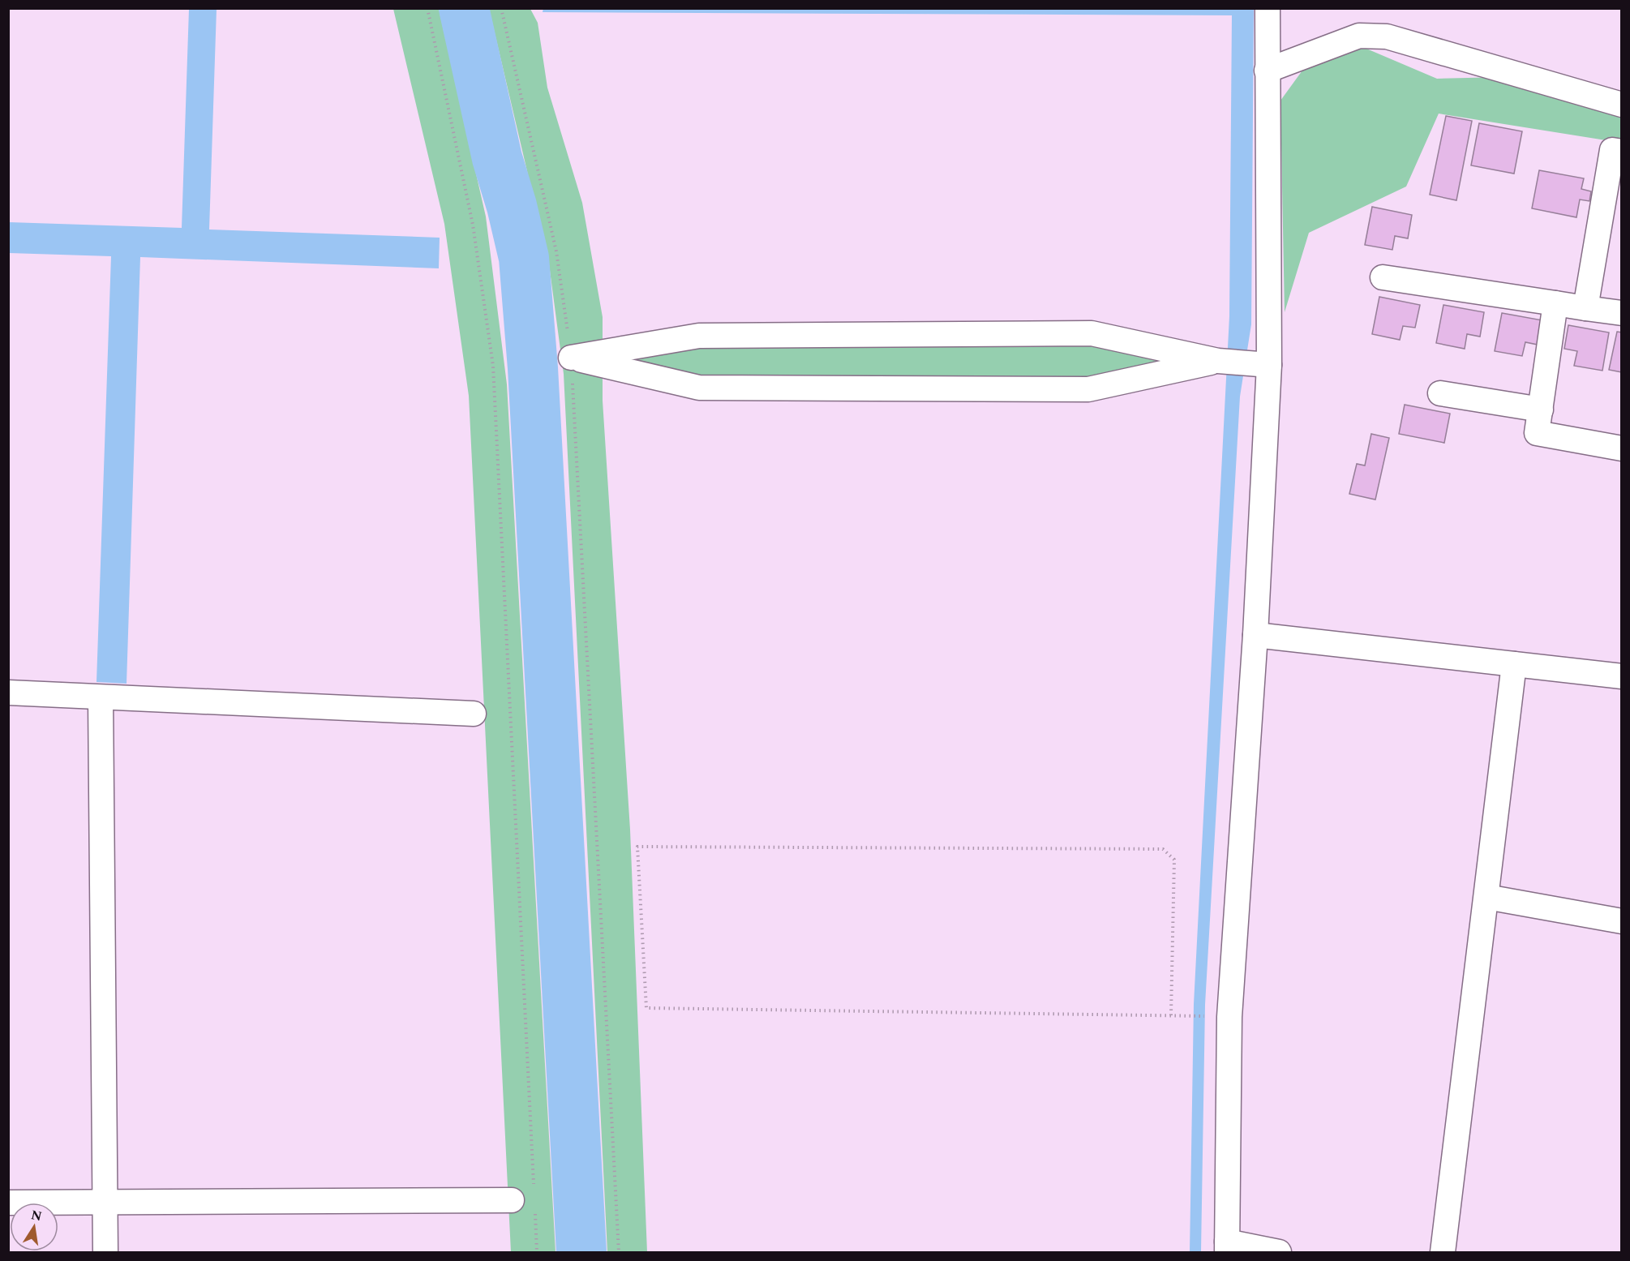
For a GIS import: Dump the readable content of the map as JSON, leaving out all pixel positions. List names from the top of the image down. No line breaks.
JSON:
{"north":"top"}
